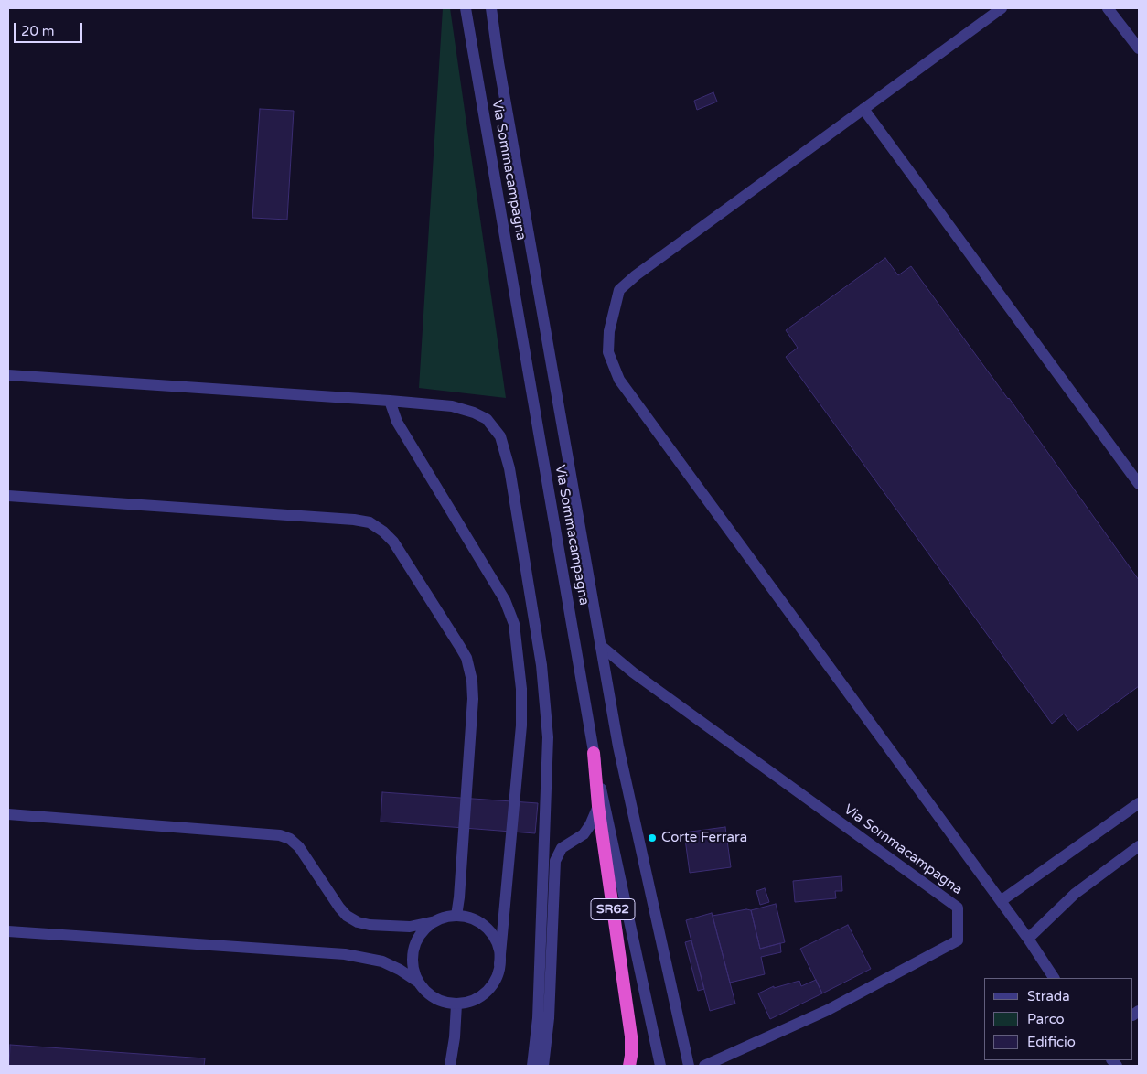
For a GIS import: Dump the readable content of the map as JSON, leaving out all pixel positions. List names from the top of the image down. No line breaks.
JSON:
{"streets":{"highway":["SR62"],"street":["Via Sommacampagna"]},"crossings":[["Via Sommacampagna","SR62"]],"places":["Corte Ferrara"],"legend":["Strada","Parco","Edificio"],"scale_bar":"20 m"}
